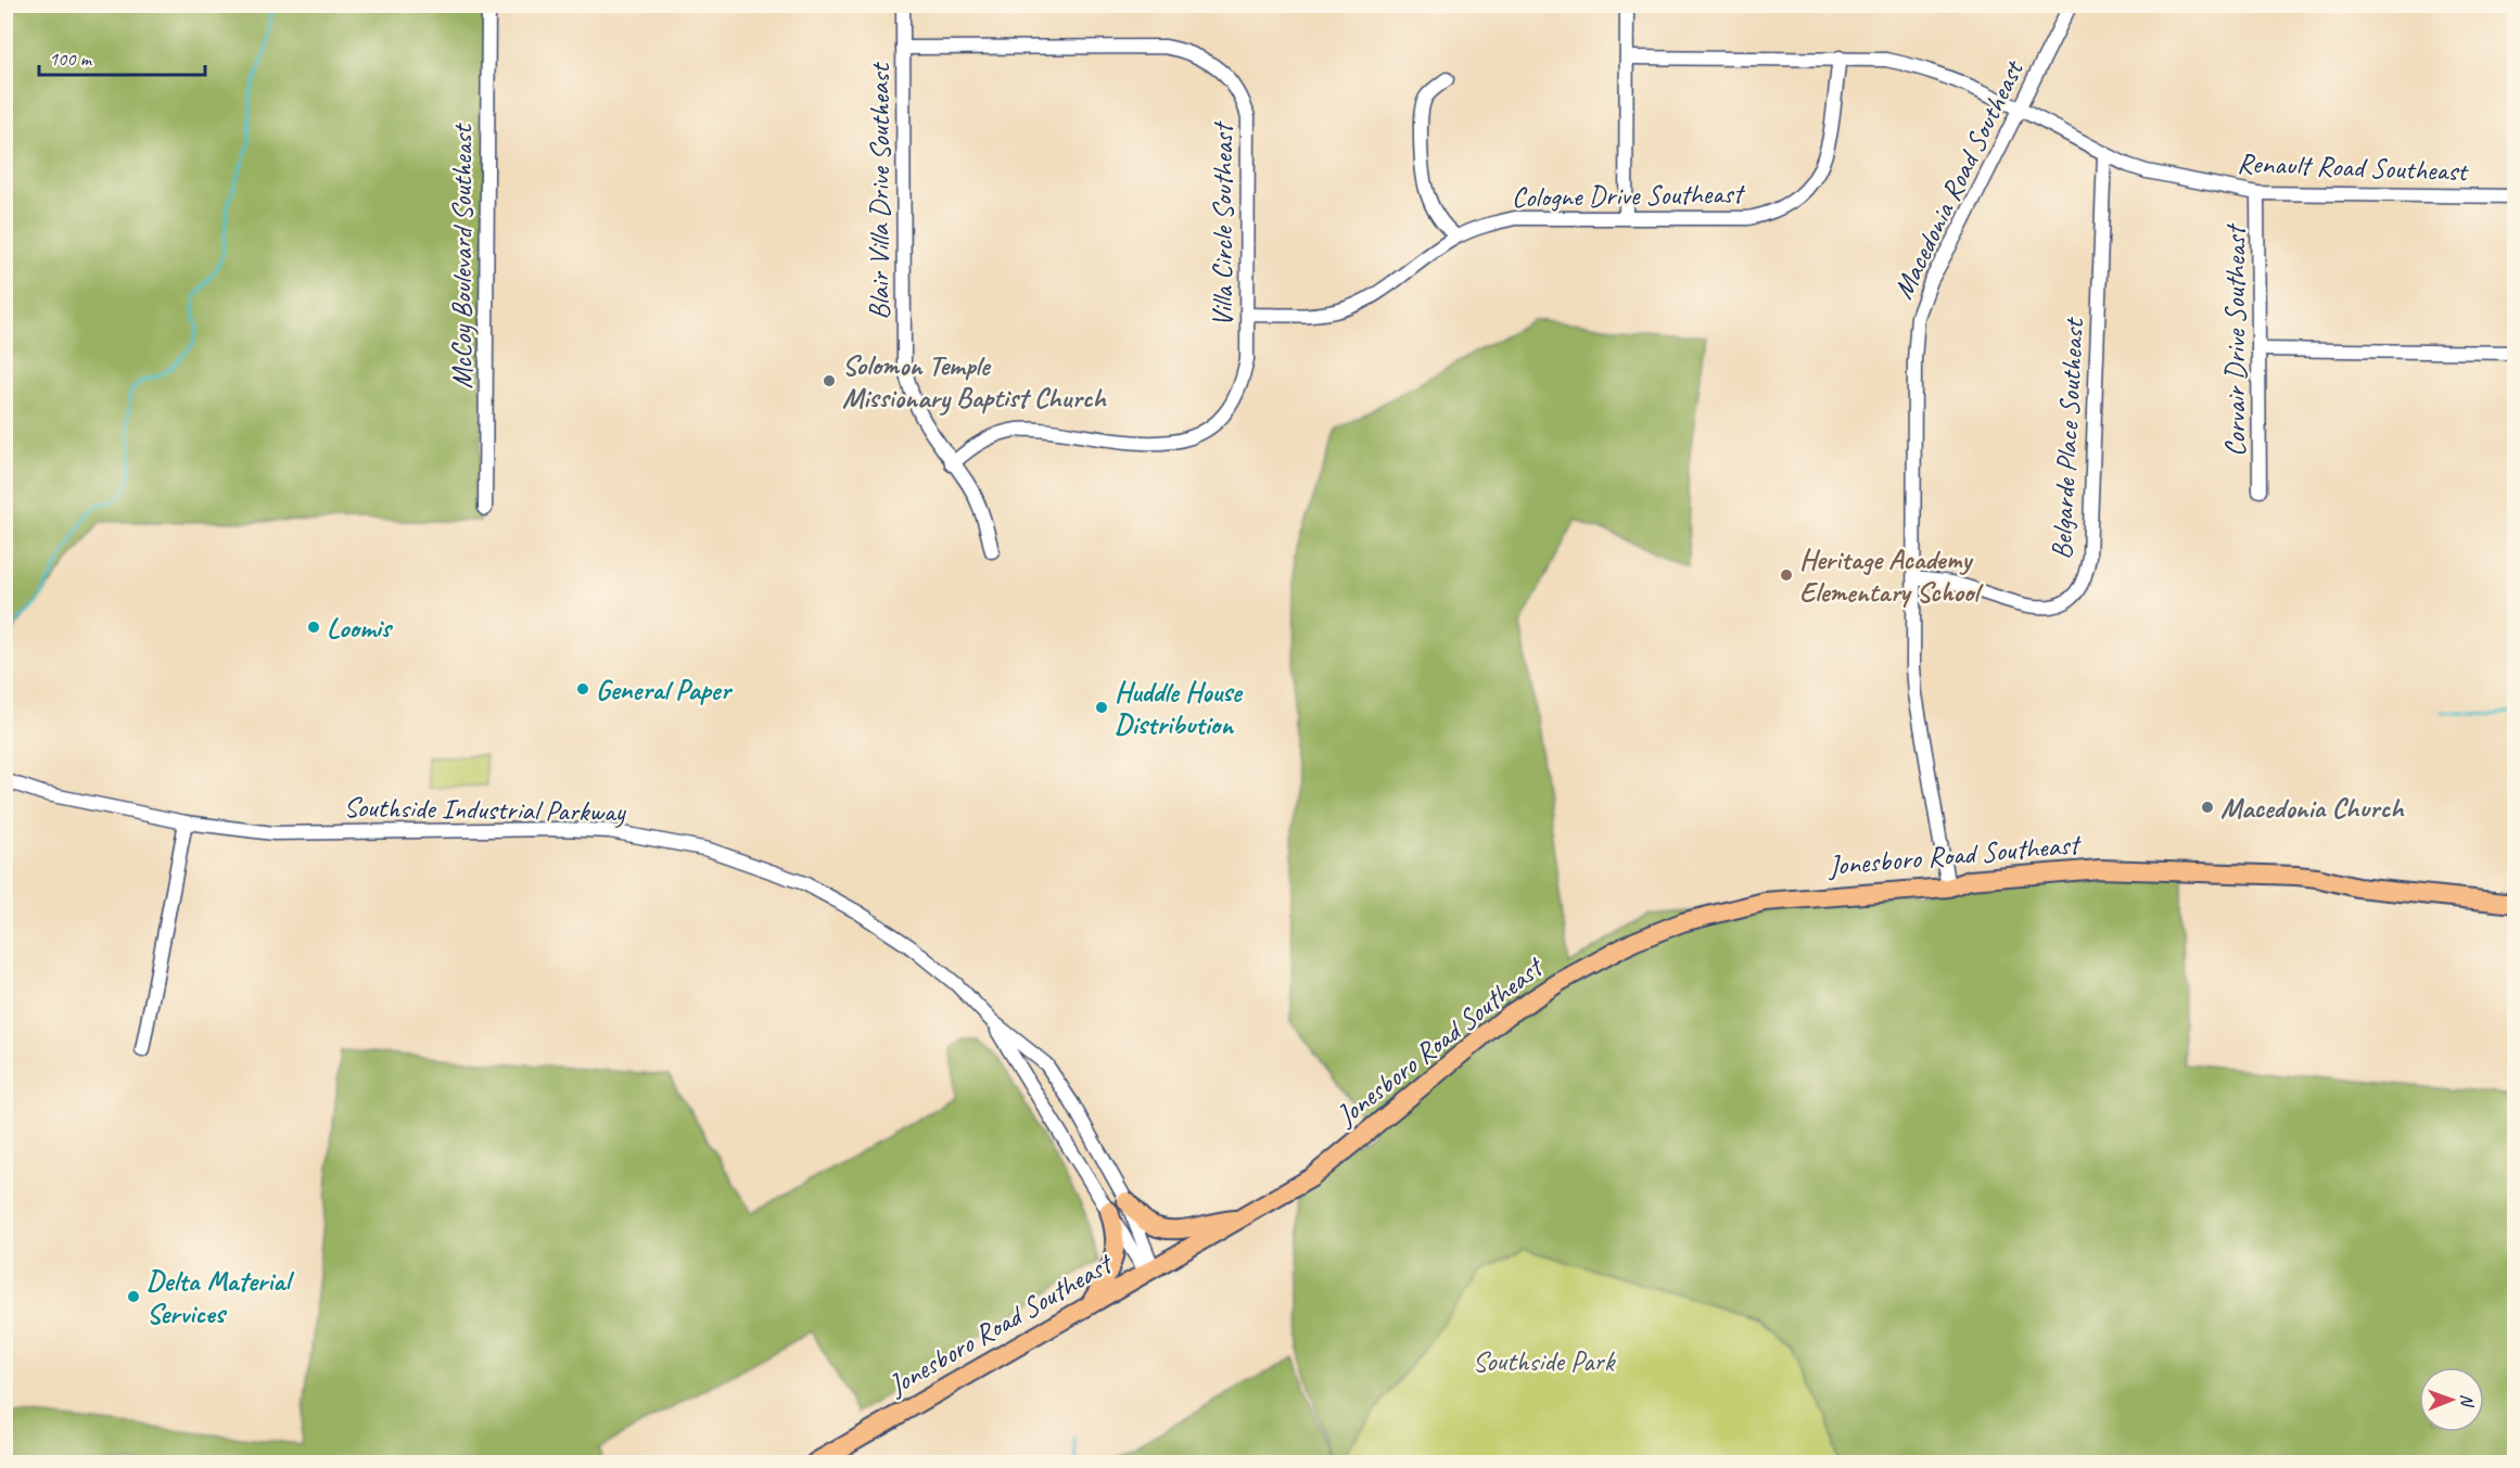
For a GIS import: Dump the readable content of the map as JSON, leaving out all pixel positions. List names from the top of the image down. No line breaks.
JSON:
{"streets":{"main road":["Jonesboro Road Southeast"],"street":["Renault Road Southeast","Macedonia Road Southeast","Blair Villa Drive Southeast","Cologne Drive Southeast","Villa Circle Southeast","McCoy Boulevard Southeast","Corvair Drive Southeast","Belgarde Place Southeast","Southside Industrial Parkway"]},"crossings":[["Renault Road Southeast","Macedonia Road Southeast"],["Renault Road Southeast","Cologne Drive Southeast"],["Renault Road Southeast","Corvair Drive Southeast"],["Renault Road Southeast","Belgarde Place Southeast"],["Macedonia Road Southeast","Belgarde Place Southeast"],["Macedonia Road Southeast","Jonesboro Road Southeast"],["Blair Villa Drive Southeast","Villa Circle Southeast"],["Cologne Drive Southeast","Villa Circle Southeast"],["Southside Industrial Parkway","Jonesboro Road Southeast"]],"parks":["Southside Park"],"places":["Solomon Temple Missionary Baptist Church","Heritage Academy Elementary School","Loomis","General Paper","Huddle House Distribution","Macedonia Church","Delta Material Services"],"scale_bar":"100 m","north":"right"}
